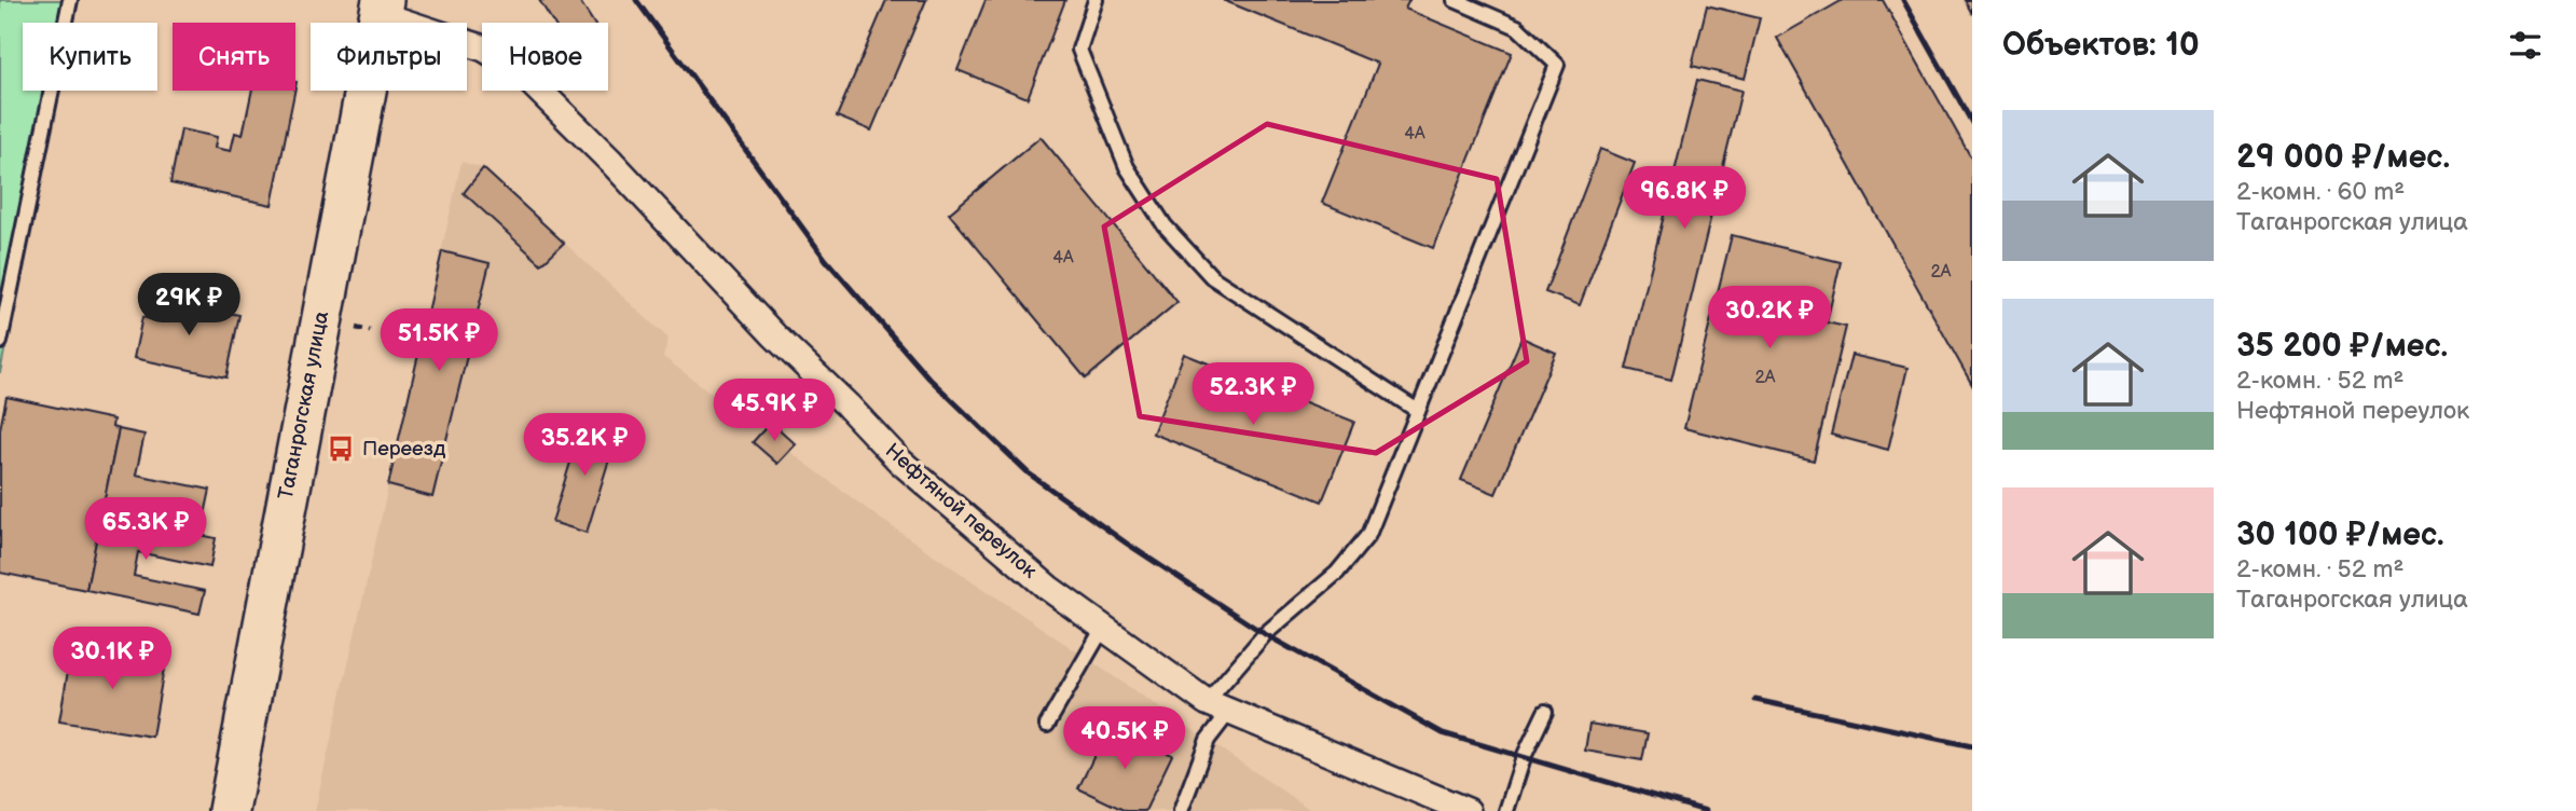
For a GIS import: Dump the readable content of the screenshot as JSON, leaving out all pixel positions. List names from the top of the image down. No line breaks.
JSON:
{"streets":{"main road":["Таганрогская улица"],"street":["Нефтяной переулок"]},"crossings":[["Таганрогская улица","Нефтяной переулок"]],"places":{"bus stop":["Переезд"]},"house_numbers":["4А","4А","2А","2А"],"page":{"heading":"Объектов: 10","chip":["Купить","Снять","Фильтры","Новое"],"list":[{"name":"29 000 ₽/мес.","note":"2-комн. · 60 m² · Таганрогская улица"},{"name":"35 200 ₽/мес.","note":"2-комн. · 52 m² · Нефтяной переулок"},{"name":"30 100 ₽/мес.","note":"2-комн. · 52 m² · Таганрогская улица"}],"price":["96.8K ₽","29K ₽","30.2K ₽","51.5K ₽","52.3K ₽","45.9K ₽","35.2K ₽","65.3K ₽","30.1K ₽","40.5K ₽"]}}
